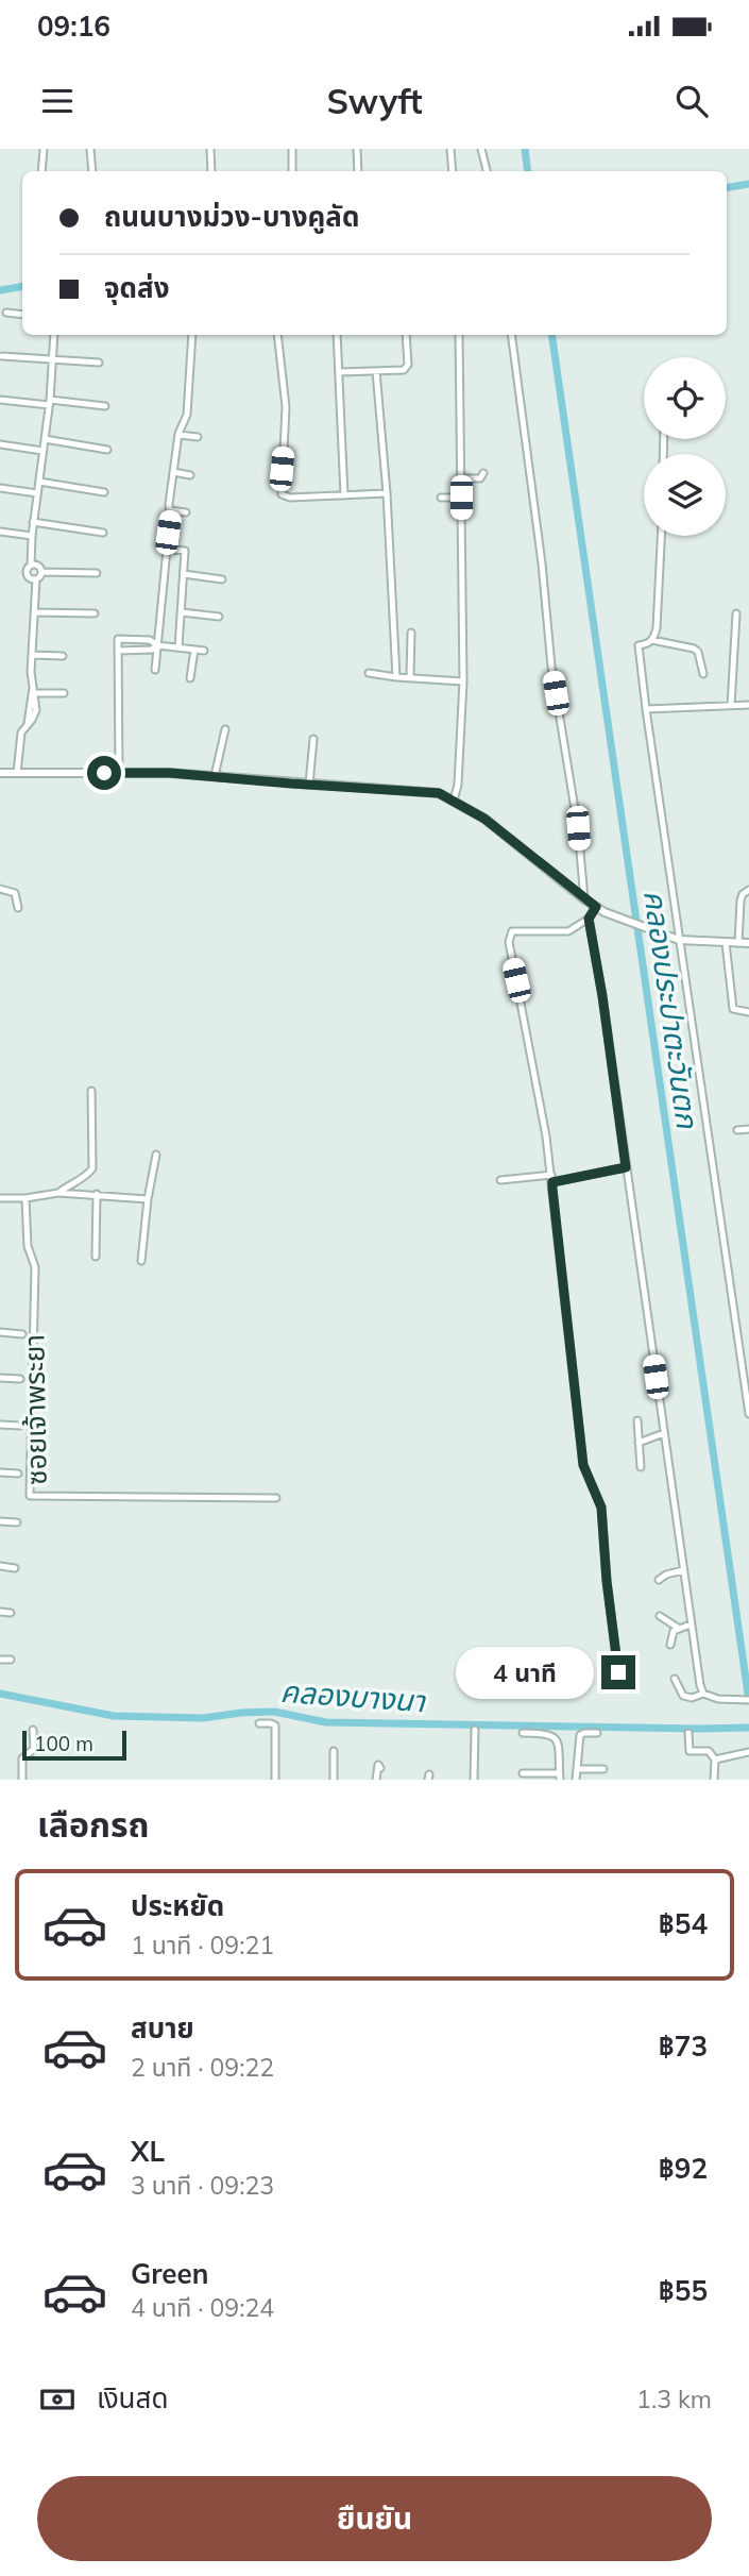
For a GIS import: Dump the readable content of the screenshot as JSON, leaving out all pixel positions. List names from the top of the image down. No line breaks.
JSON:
{"streets":{"street":["ซอยเจ้าพระยา"]},"water":["คลองประปาตะวันตก","คลองบางนา"],"scale_bar":"100 m","page":{"status":"09:16","header":"Swyft","banner":["ถนนบางม่วง-บางคูลัด","จุดส่ง"],"bubble":"4 นาที","scale":"100 m","heading":"เลือกรถ","list":[{"name":"ประหยัด","note":"1 นาที · 09:21","value":"฿54"},{"name":"สบาย","note":"2 นาที · 09:22","value":"฿73"},{"name":"XL","note":"3 นาที · 09:23","value":"฿92"},{"name":"Green","note":"4 นาที · 09:24","value":"฿55"}],"pay":["เงินสด","1.3 km"],"buttons":"ยืนยัน"}}
